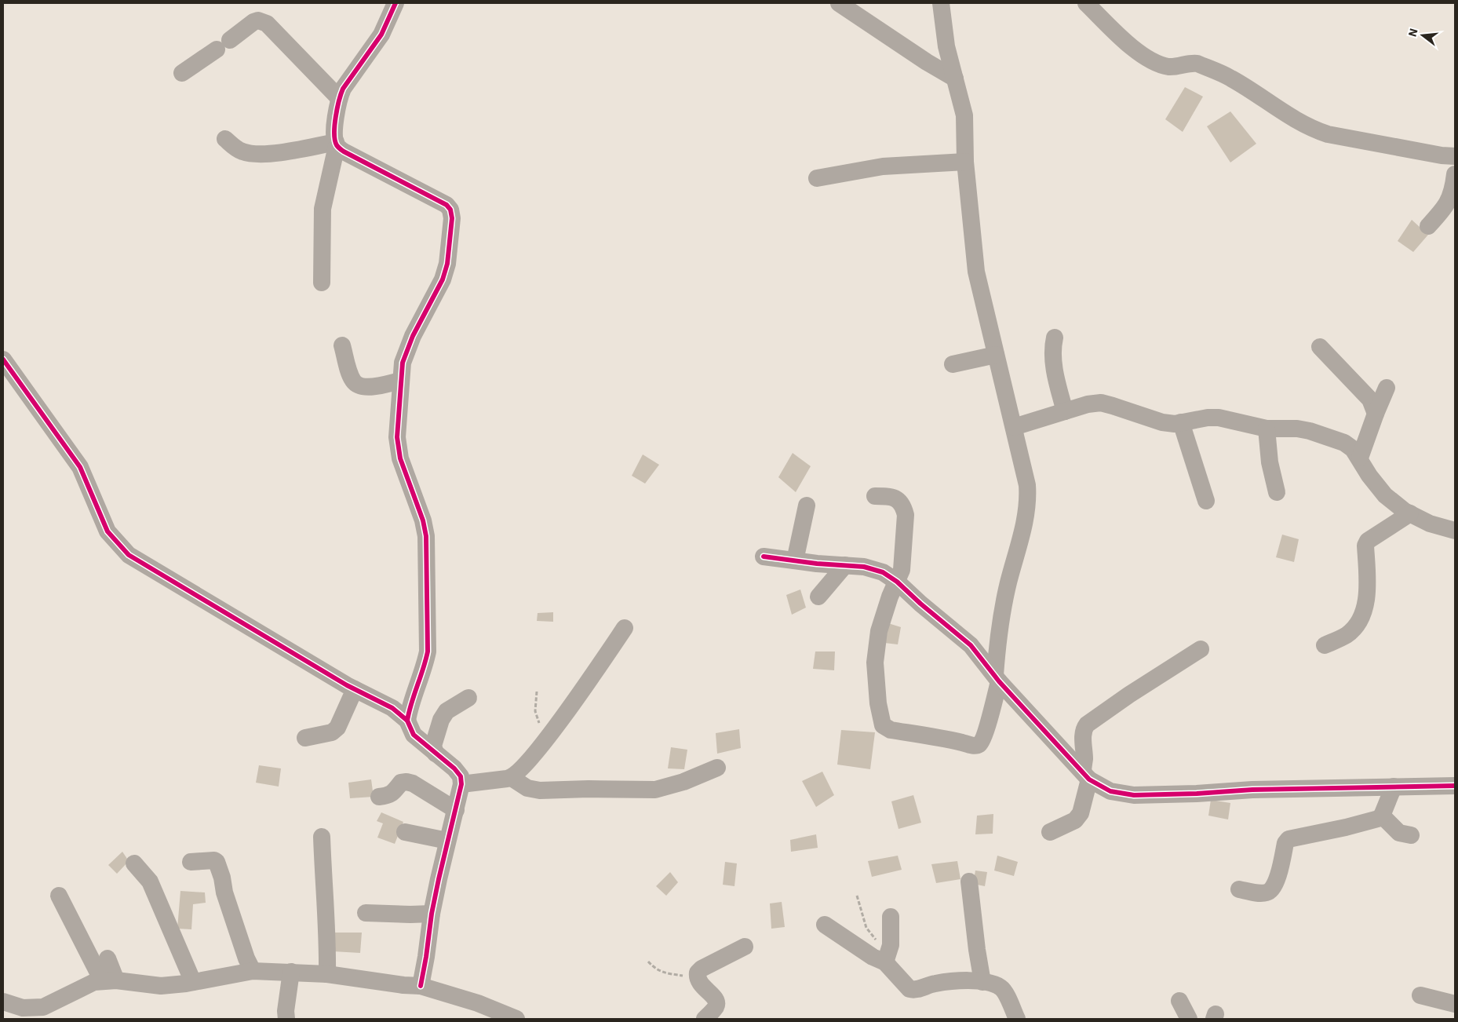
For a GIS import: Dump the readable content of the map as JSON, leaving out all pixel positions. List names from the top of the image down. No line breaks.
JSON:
{"north":"left"}
